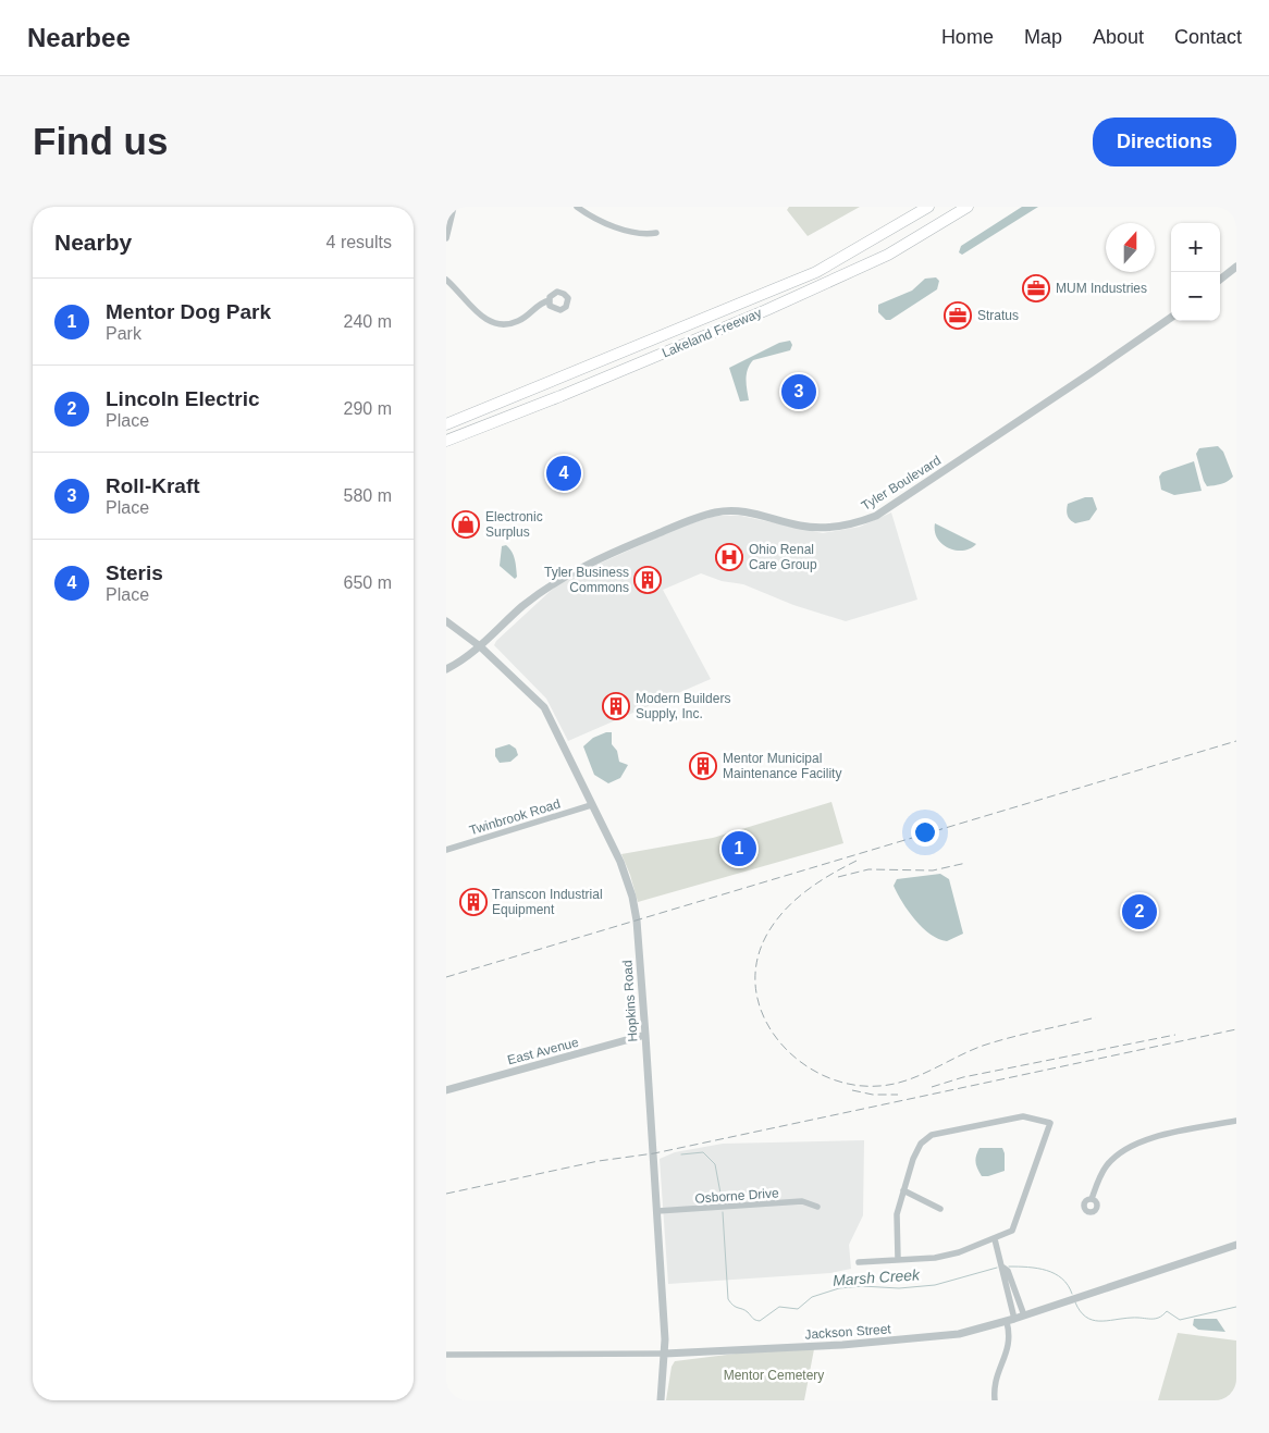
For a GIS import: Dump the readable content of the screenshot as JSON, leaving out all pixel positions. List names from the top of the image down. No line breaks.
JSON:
{"streets":{"highway":["Lakeland Freeway"],"street":["Tyler Boulevard","Twinbrook Road","Hopkins Road","East Avenue","Osborne Drive","Jackson Street"]},"crossings":[["Tyler Boulevard","Hopkins Road"],["Twinbrook Road","Hopkins Road"],["Hopkins Road","East Avenue"],["Hopkins Road","Osborne Drive"],["Hopkins Road","Jackson Street"]],"water":["Marsh Creek"],"parks":["Mentor Cemetery"],"places":{"office":["MUM Industries","Stratus"],"shop":["Electronic Surplus"],"hospital":["Ohio Renal Care Group"],"building":["Tyler Business Commons","Modern Builders Supply, Inc.","Mentor Municipal Maintenance Facility","Transcon Industrial Equipment"]},"north":"top","page":{"header":"Nearbee","nav":["Home","Map","About","Contact"],"buttons":"Directions","title":"Find us","heading":["Nearby","4 results"],"map_buttons":["+","−"],"list":[{"mark":"1","name":"Mentor Dog Park","note":"Park","value":"240 m"},{"mark":"2","name":"Lincoln Electric","note":"Place","value":"290 m"},{"mark":"3","name":"Roll-Kraft","note":"Place","value":"580 m"},{"mark":"4","name":"Steris","note":"Place","value":"650 m"}],"pins":["3","4","1","2"]}}
